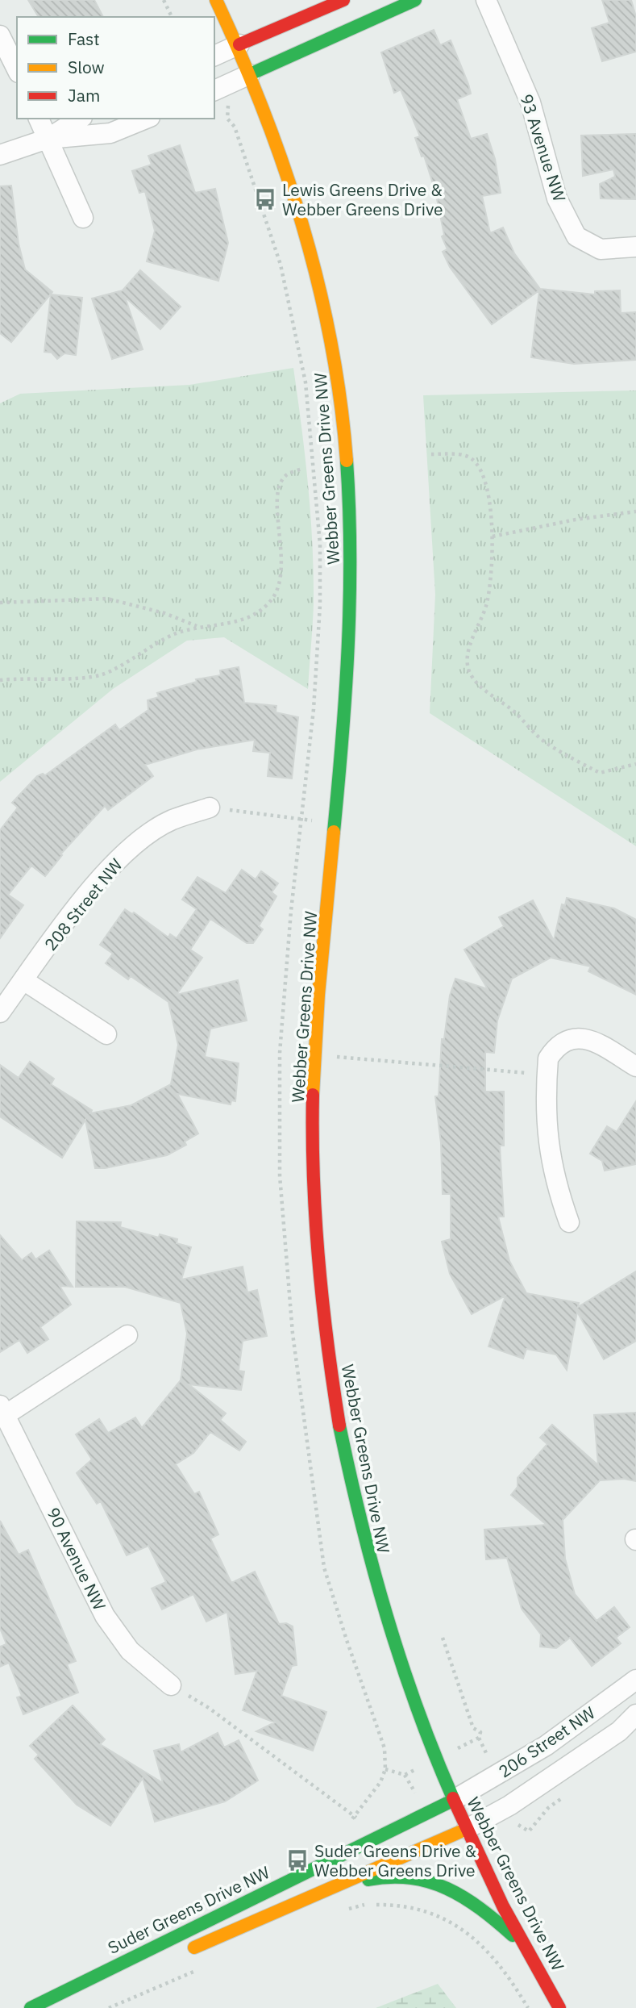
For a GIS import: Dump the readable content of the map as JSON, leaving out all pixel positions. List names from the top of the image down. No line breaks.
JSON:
{"streets":{"main road":["Webber Greens Drive NW","Suder Greens Drive NW"],"street":["93 Avenue NW","208 Street NW","90 Avenue NW","206 Street NW"]},"crossings":[["Webber Greens Drive NW","206 Street NW"],["Webber Greens Drive NW","Suder Greens Drive NW"],["206 Street NW","Suder Greens Drive NW"]],"places":{"bus stop":["Lewis Greens Drive & Webber Greens Drive","Suder Greens Drive & Webber Greens Drive"]},"legend":["Fast","Slow","Jam"]}
